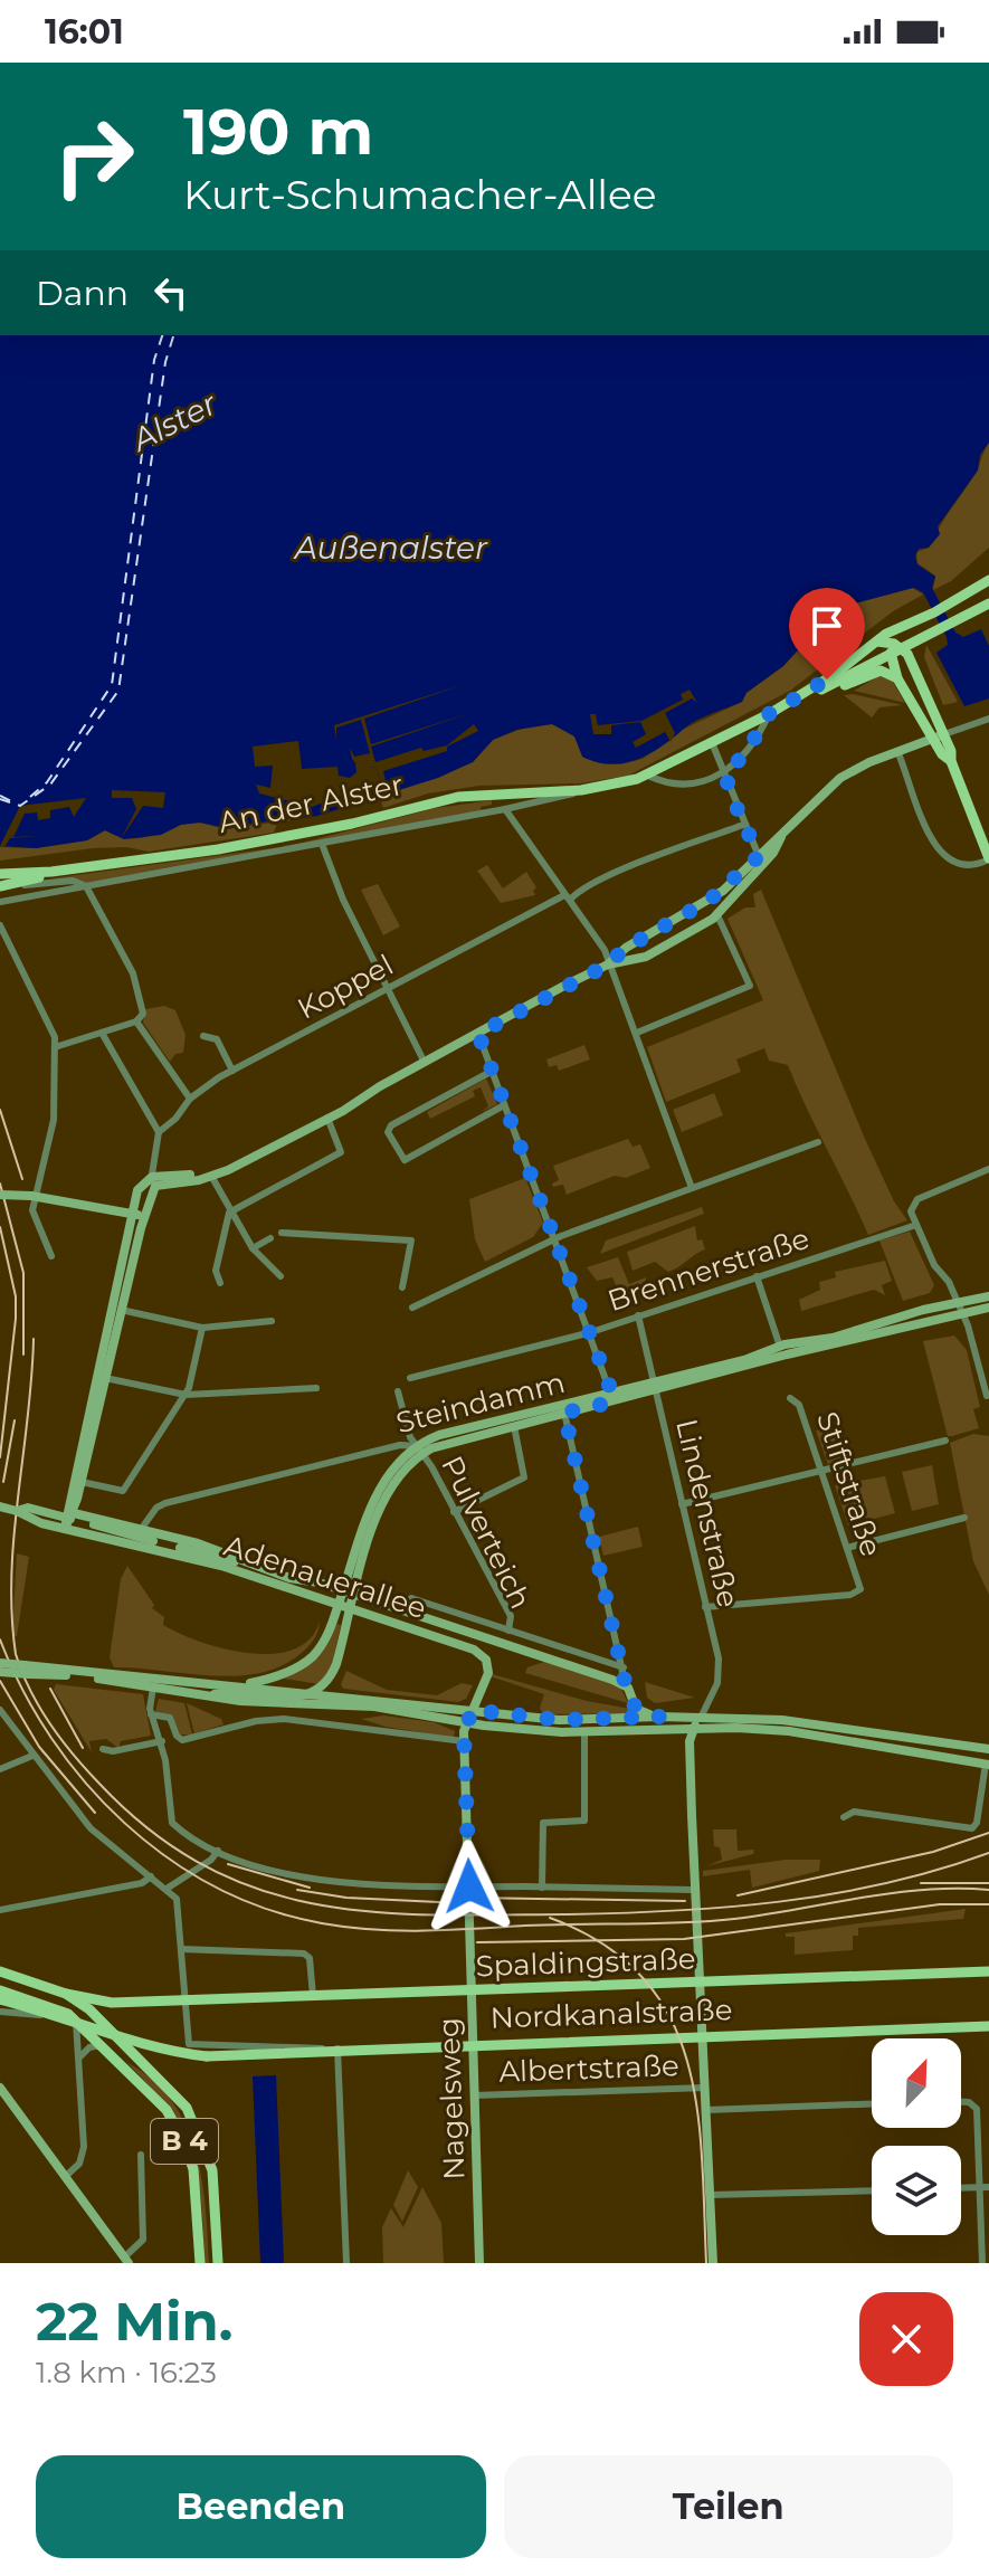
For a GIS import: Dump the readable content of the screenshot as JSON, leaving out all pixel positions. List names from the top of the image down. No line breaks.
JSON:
{"streets":{"main road":["An der Alster","Steindamm","Adenauerallee","Spaldingstraße","Nordkanalstraße","Nagelsweg","B 4"],"street":["Koppel","Brennerstraße","Stiftstraße","Lindenstraße","Pulverteich","Albertstraße"]},"crossings":[["Brennerstraße","Lindenstraße"],["Steindamm","Lindenstraße"],["Steindamm","Pulverteich"],["Steindamm","Adenauerallee"],["Stiftstraße","Lindenstraße"],["Pulverteich","Adenauerallee"],["Adenauerallee","Nagelsweg"],["Spaldingstraße","Nagelsweg"],["Spaldingstraße","B 4"],["Nordkanalstraße","Nagelsweg"],["Albertstraße","Nagelsweg"]],"water":["Alster","Außenalster"],"north":"top right","page":{"status":"16:01","turn":["190 m","Kurt-Schumacher-Allee"],"then":"Dann","heading":["22 Min.","1.8 km · 16:23"],"buttons":["Beenden","Teilen"]}}
